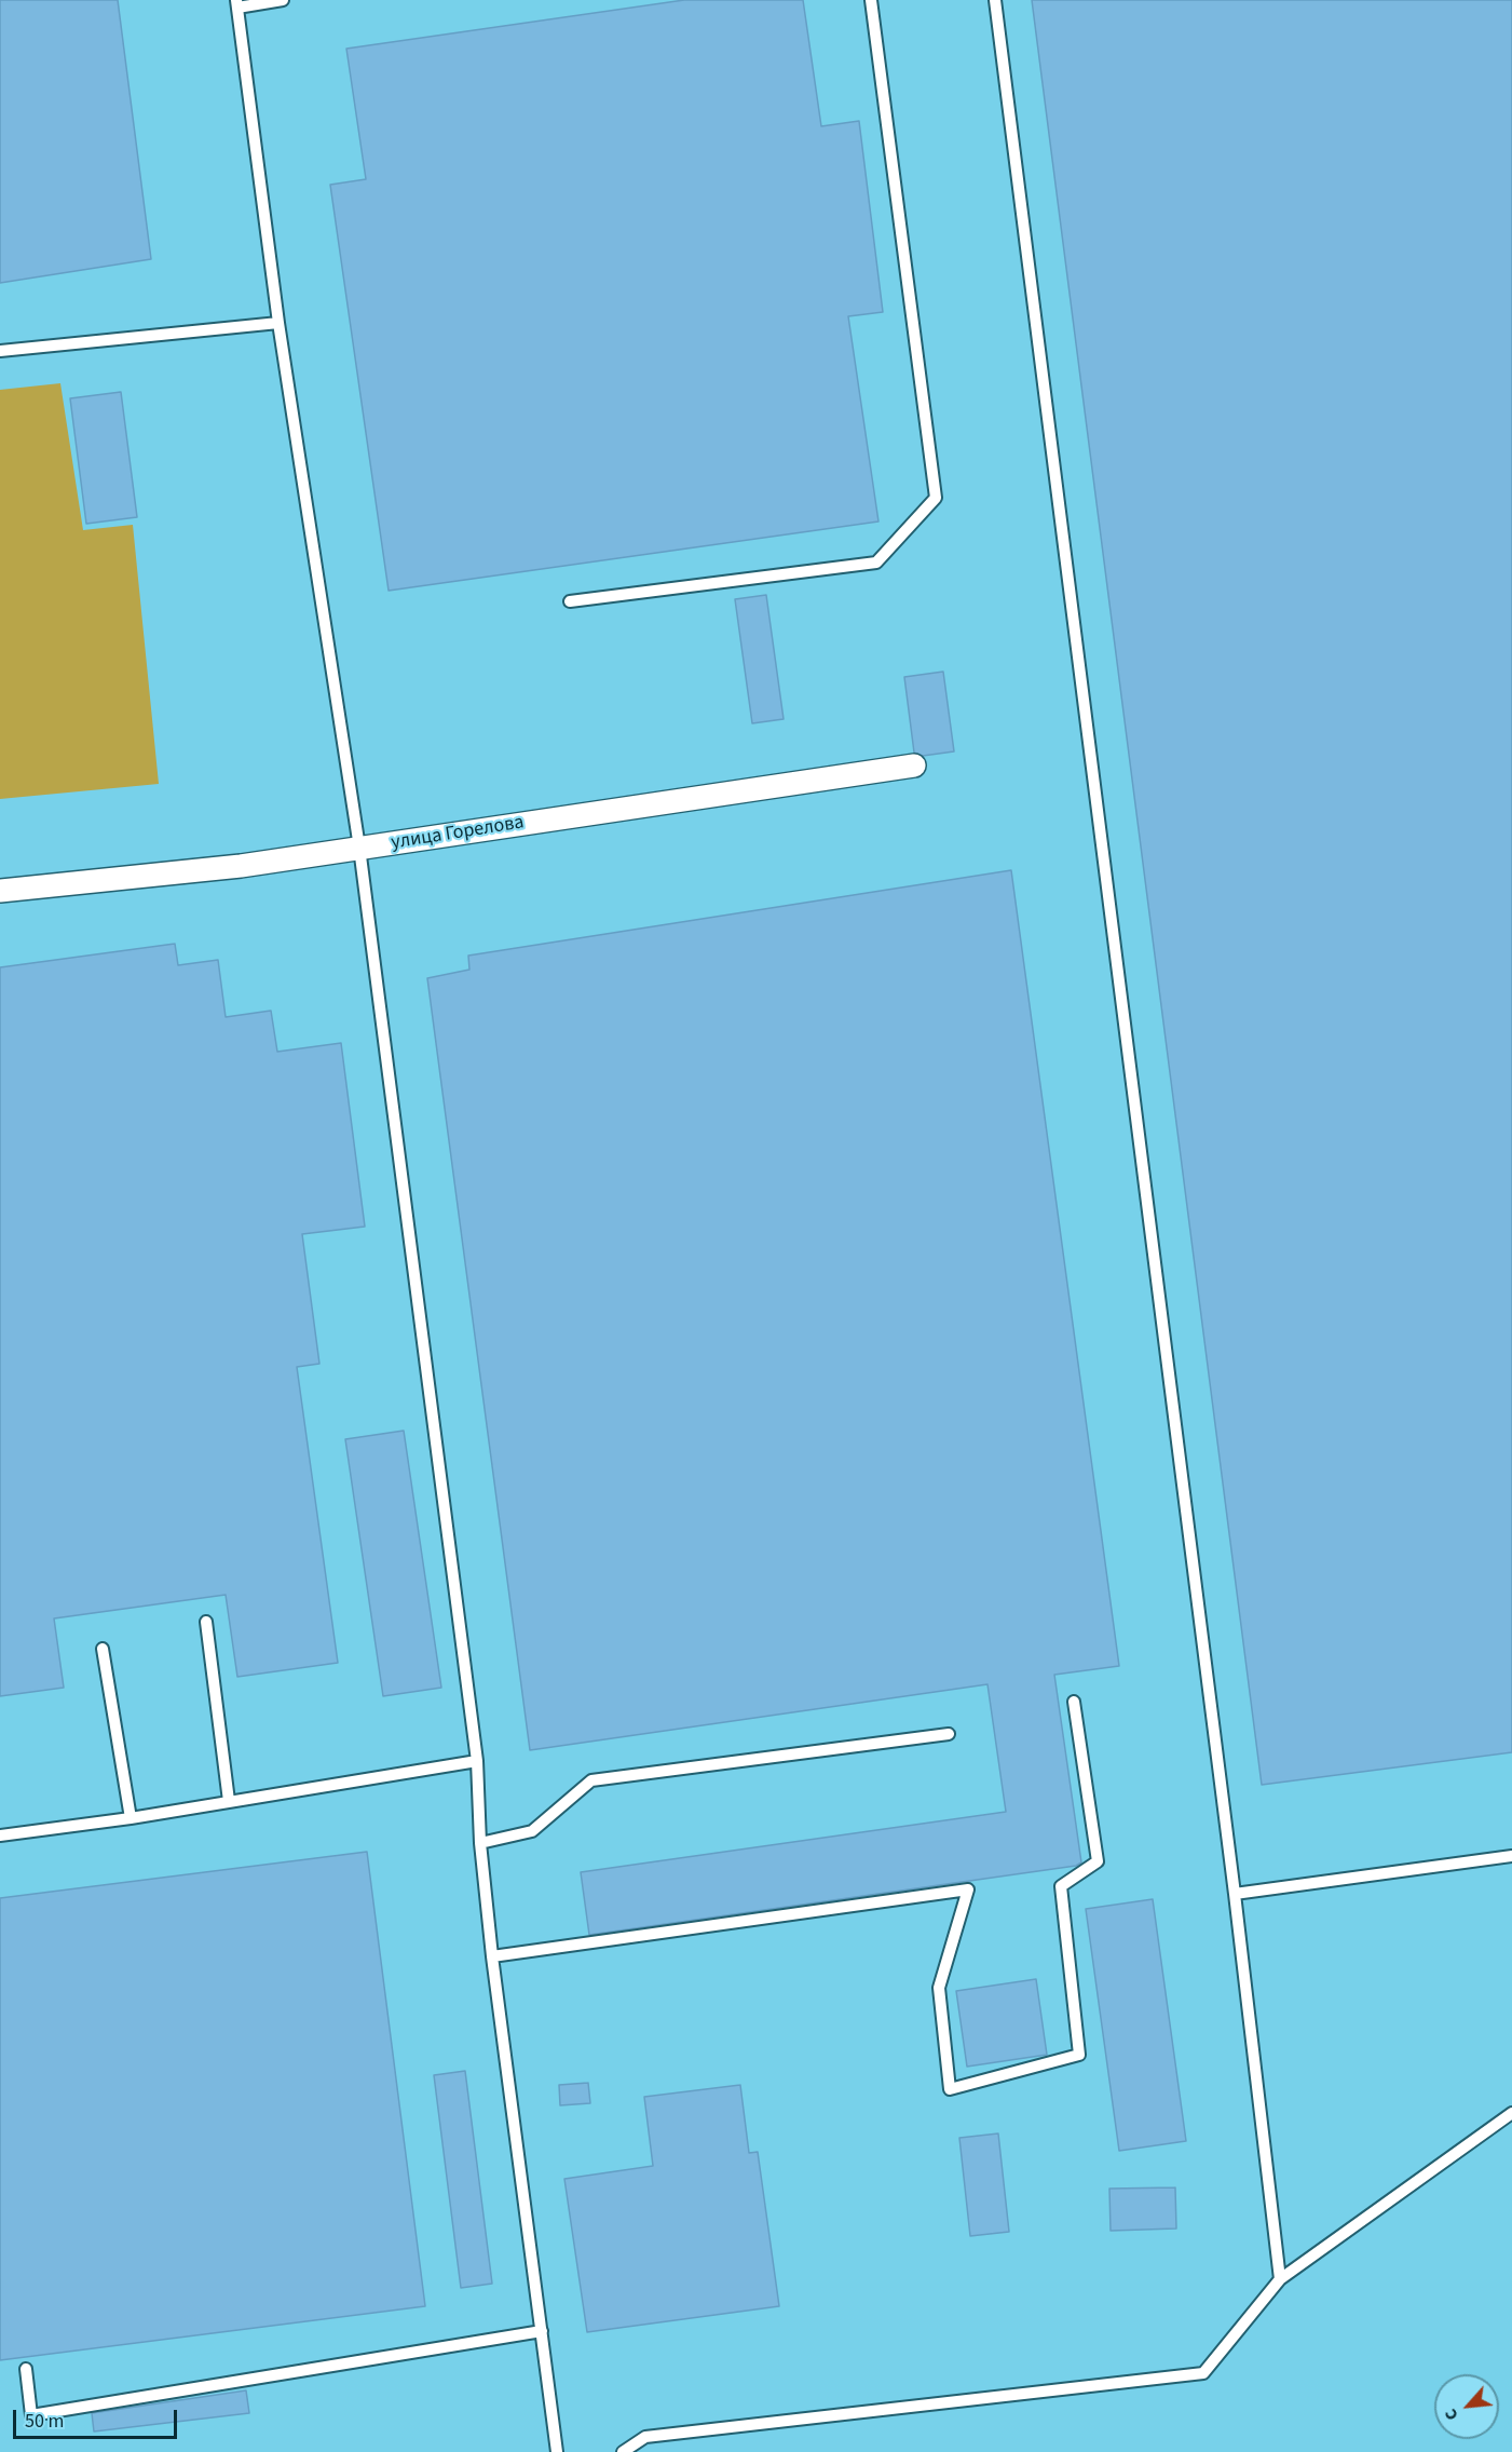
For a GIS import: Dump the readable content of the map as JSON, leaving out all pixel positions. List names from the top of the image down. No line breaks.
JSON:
{"streets":{"street":["улица Горелова"]},"scale_bar":"50 m","north":"bottom left"}
